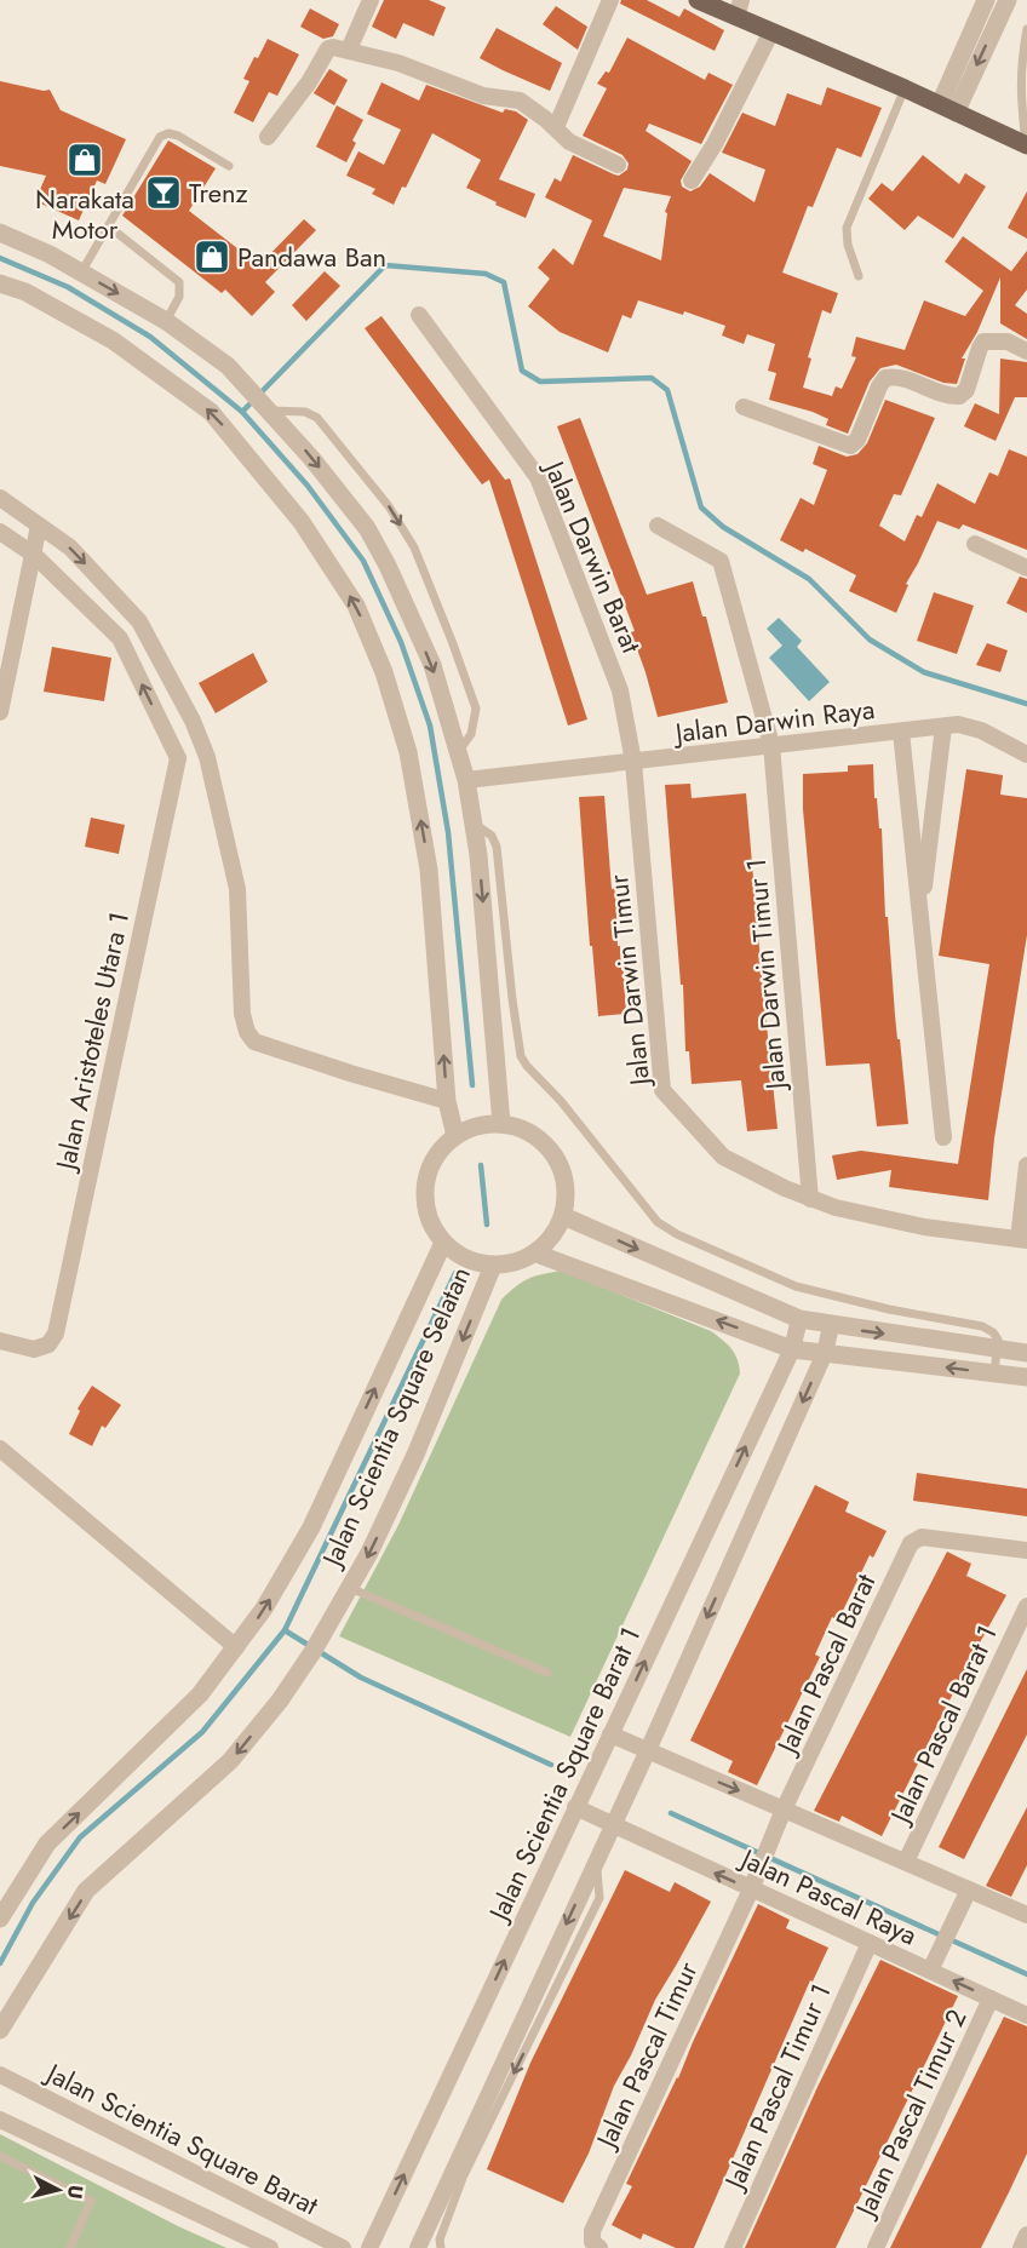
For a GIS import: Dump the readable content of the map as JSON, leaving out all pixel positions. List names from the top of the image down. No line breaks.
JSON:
{"streets":{"street":["Jalan Darwin Barat","Jalan Darwin Raya","Jalan Darwin Timur 1","Jalan Darwin Timur","Jalan Aristoteles Utara 1","Jalan Scientia Square Selatan","Jalan Pascal Barat","Jalan Pascal Barat 1","Jalan Scientia Square Barat 1","Jalan Pascal Raya","Jalan Pascal Timur","Jalan Pascal Timur 1","Jalan Pascal Timur 2","Jalan Scientia Square Barat"]},"crossings":[["Jalan Darwin Barat","Jalan Darwin Raya"],["Jalan Darwin Barat","Jalan Darwin Timur"],["Jalan Darwin Raya","Jalan Darwin Timur 1"],["Jalan Darwin Raya","Jalan Darwin Timur"],["Jalan Darwin Timur 1","Jalan Darwin Timur"],["Jalan Pascal Barat","Jalan Pascal Timur"],["Jalan Scientia Square Barat 1","Jalan Pascal Raya"],["Jalan Pascal Raya","Jalan Pascal Timur"],["Jalan Pascal Raya","Jalan Pascal Timur 1"],["Jalan Pascal Raya","Jalan Pascal Timur 2"]],"places":{"shop":["Narakata Motor","Pandawa Ban"],"bar":["Trenz"]},"north":"right"}
